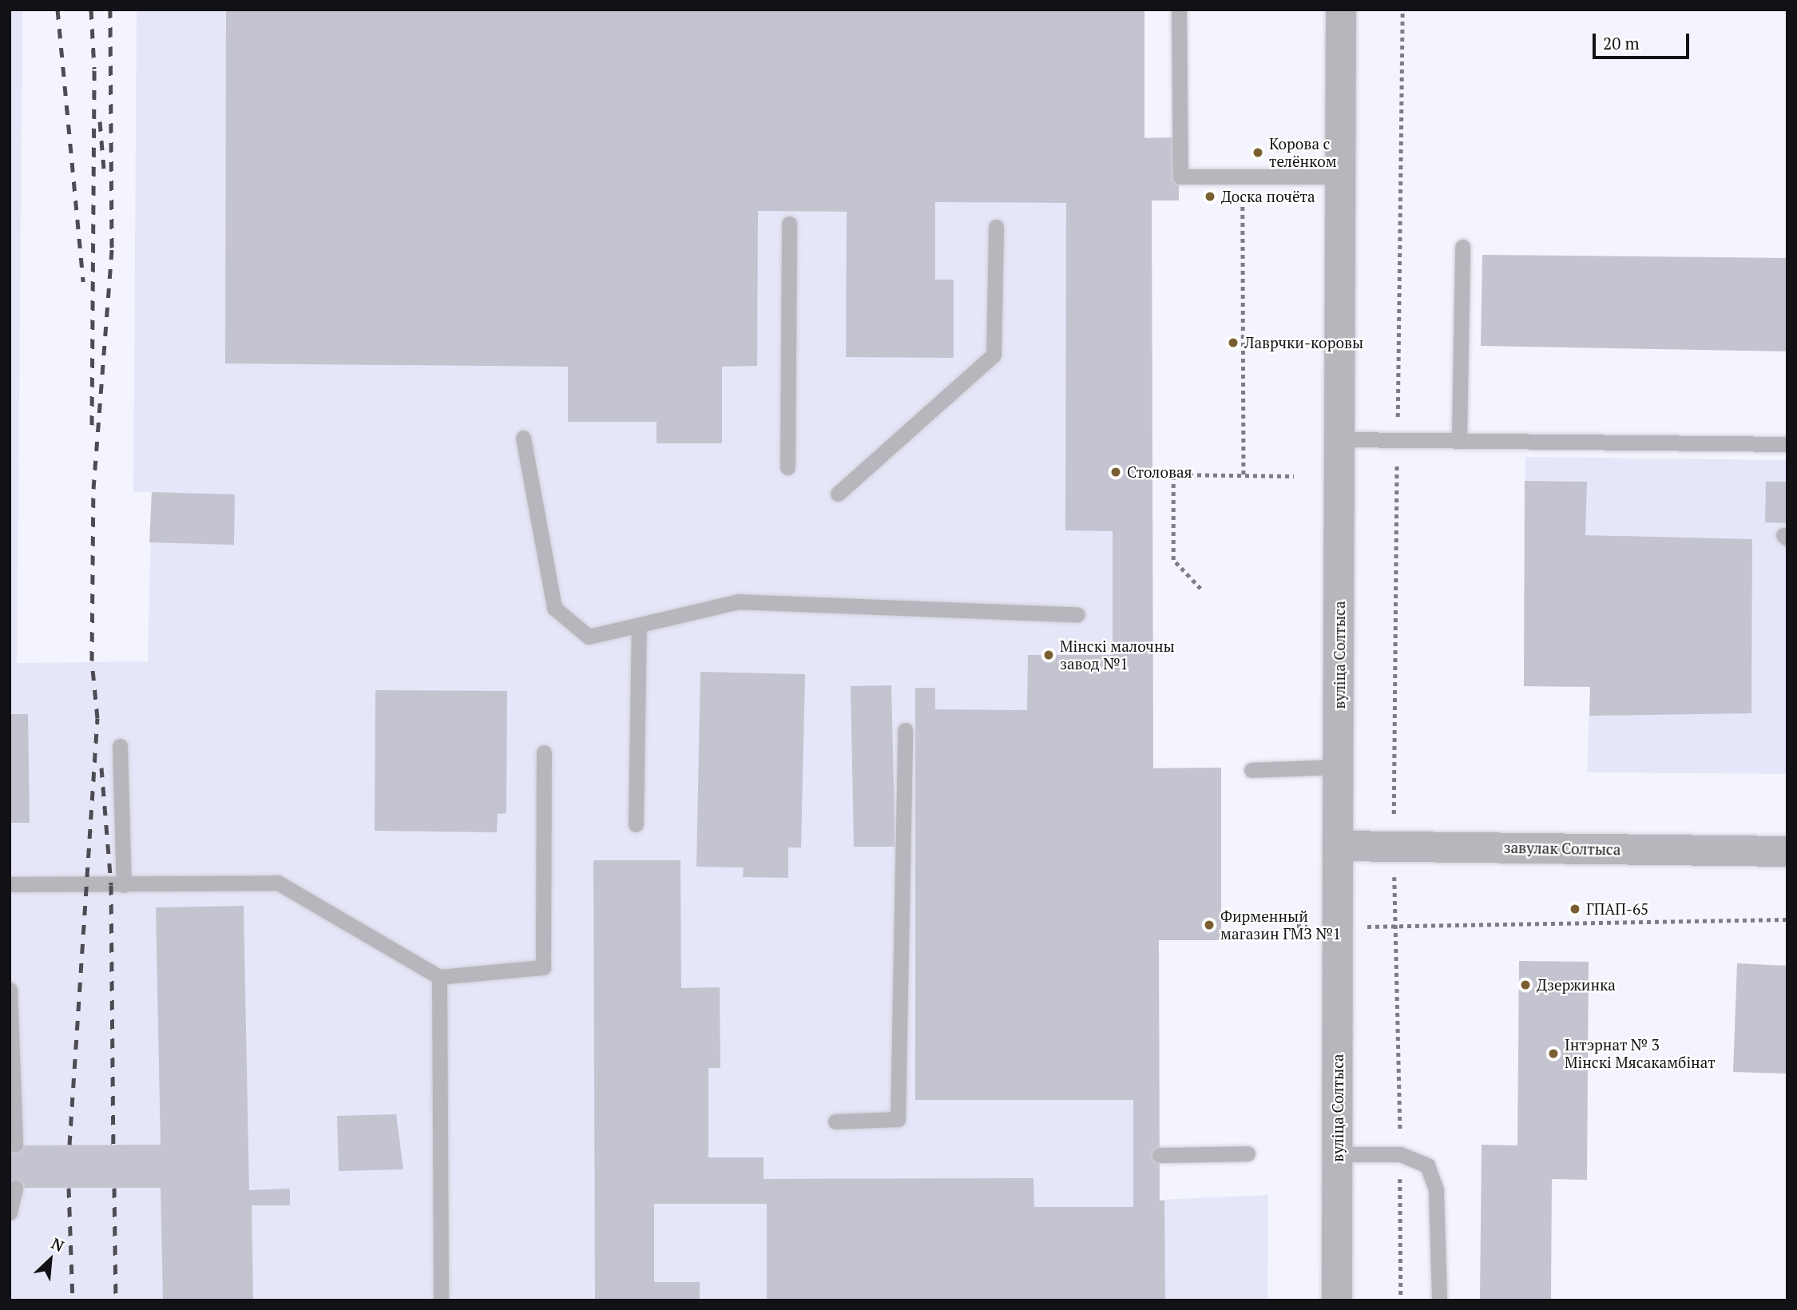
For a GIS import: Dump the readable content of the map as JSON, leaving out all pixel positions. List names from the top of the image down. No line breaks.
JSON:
{"streets":{"street":["вуліца Солтыса","завулак Солтыса"]},"crossings":[["вуліца Солтыса","завулак Солтыса"]],"places":["Корова с телёнком","Доска почёта","Лаврчки-коровы","Столовая","Мінскі малочны завод №1","ГПАП-65","Фирменный магазин ГМЗ №1","Дзержинка","Інтэрнат № 3 Мінскі Мясакамбінат"],"scale_bar":"20 m","north":"top right"}
